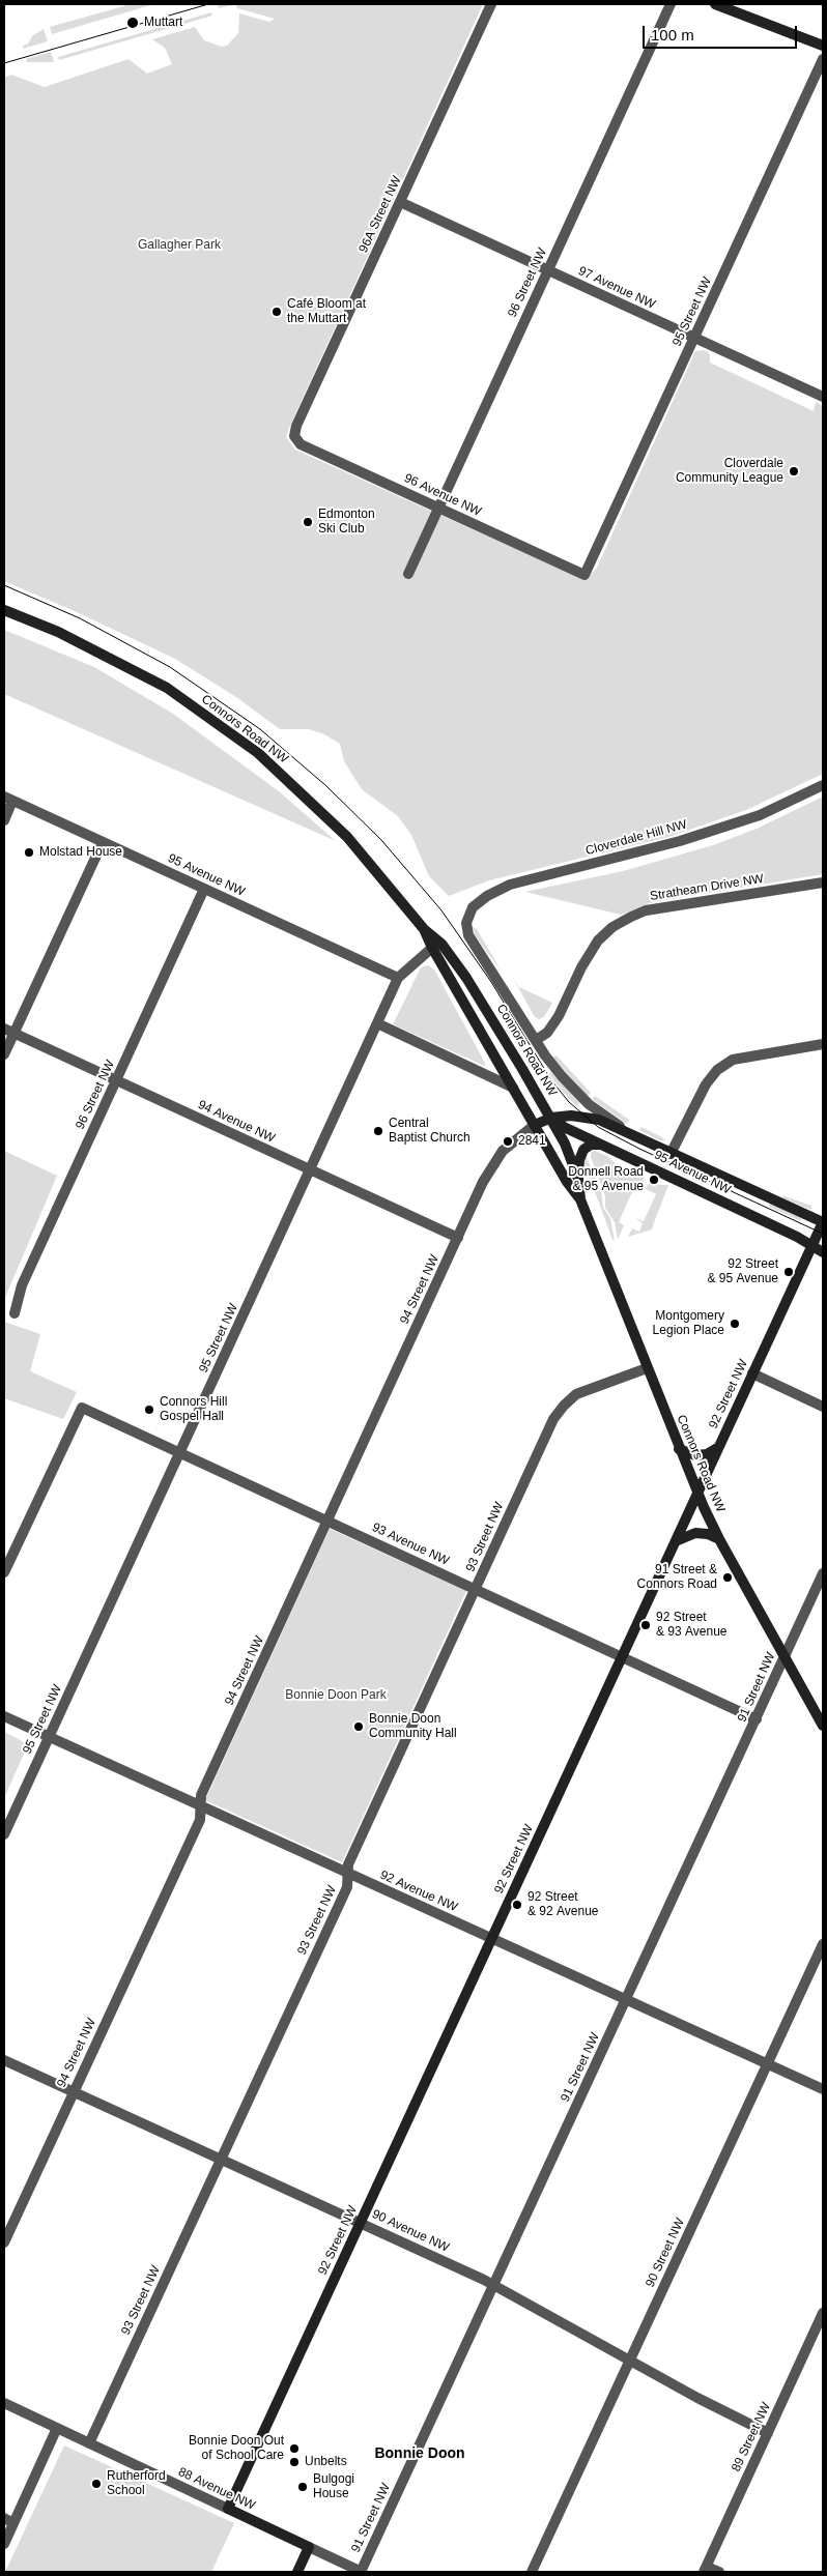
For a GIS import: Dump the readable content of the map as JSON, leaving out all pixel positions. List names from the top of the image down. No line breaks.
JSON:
{"streets":{"street":["96A Street NW","96 Street NW","97 Avenue NW","95 Street NW","96 Avenue NW","Connors Road NW","Cloverdale Hill NW","95 Avenue NW","Strathearn Drive NW","94 Avenue NW","94 Street NW","92 Street NW","93 Street NW","93 Avenue NW","91 Street NW","92 Avenue NW","90 Avenue NW","90 Street NW","89 Street NW","88 Avenue NW"]},"crossings":[["96A Street NW","97 Avenue NW"],["96A Street NW","96 Avenue NW"],["96 Street NW","97 Avenue NW"],["96 Street NW","96 Avenue NW"],["96 Street NW","95 Avenue NW"],["96 Street NW","94 Avenue NW"],["97 Avenue NW","95 Street NW"],["95 Street NW","96 Avenue NW"],["95 Street NW","Connors Road NW"],["95 Street NW","95 Avenue NW"],["95 Street NW","94 Avenue NW"],["95 Street NW","93 Avenue NW"],["95 Street NW","92 Avenue NW"],["Connors Road NW","95 Avenue NW"],["Connors Road NW","94 Street NW"],["Connors Road NW","92 Street NW"],["Connors Road NW","93 Street NW"],["Connors Road NW","91 Street NW"],["Cloverdale Hill NW","95 Avenue NW"],["95 Avenue NW","Strathearn Drive NW"],["95 Avenue NW","94 Street NW"],["95 Avenue NW","92 Street NW"],["94 Avenue NW","94 Street NW"],["94 Street NW","93 Avenue NW"],["94 Street NW","92 Avenue NW"],["94 Street NW","90 Avenue NW"],["92 Street NW","93 Avenue NW"],["92 Street NW","92 Avenue NW"],["92 Street NW","90 Avenue NW"],["92 Street NW","88 Avenue NW"],["93 Street NW","93 Avenue NW"],["93 Street NW","92 Avenue NW"],["93 Street NW","90 Avenue NW"],["93 Street NW","88 Avenue NW"],["93 Avenue NW","91 Street NW"],["91 Street NW","92 Avenue NW"],["91 Street NW","90 Avenue NW"],["91 Street NW","88 Avenue NW"],["92 Avenue NW","90 Street NW"],["90 Avenue NW","90 Street NW"],["90 Avenue NW","89 Street NW"]],"districts":["Bonnie Doon"],"parks":["Gallagher Park","Bonnie Doon Park"],"places":["Muttart","Café Bloom at the Muttart","Cloverdale Community League","Edmonton Ski Club","Molstad House","Central Baptist Church","2841","Donnell Road & 95 Avenue","92 Street & 95 Avenue","Montgomery Legion Place","Connors Hill Gospel Hall","91 Street & Connors Road","92 Street & 93 Avenue","Bonnie Doon Community Hall","92 Street & 92 Avenue","Bonnie Doon Out of School Care","Unbelts","Rutherford School","Bulgogi House"],"scale_bar":"100 m"}
